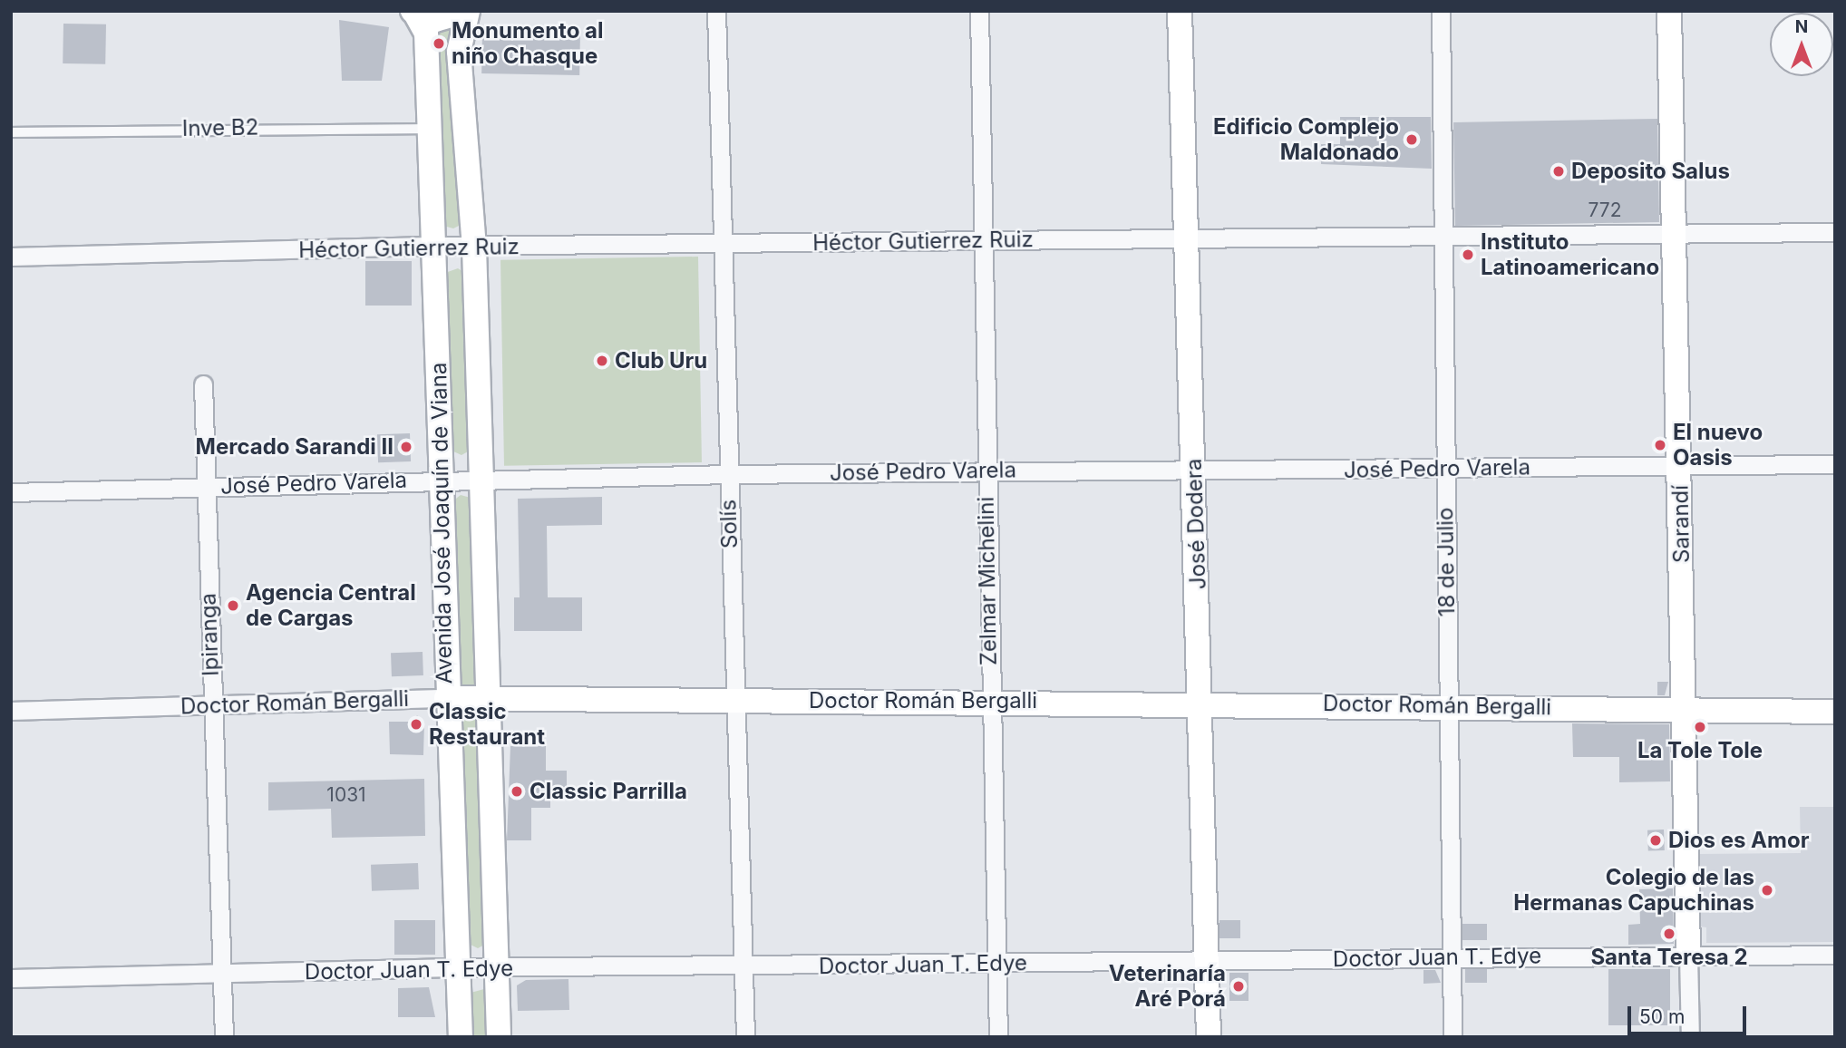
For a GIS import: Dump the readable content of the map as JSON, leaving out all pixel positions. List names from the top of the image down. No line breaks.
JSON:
{"streets":{"street":["Héctor Gutierrez Ruiz","José Pedro Varela","Avenida José Joaquín de Viana","Solís","José Dodera","Sarandí","18 de Julio","Zelmar Michelini","Ipiranga","Doctor Román Bergalli","Doctor Juan T. Edye"],"lane":["Inve B2"]},"crossings":[["Inve B2","Avenida José Joaquín de Viana"],["Héctor Gutierrez Ruiz","Avenida José Joaquín de Viana"],["Héctor Gutierrez Ruiz","Solís"],["Héctor Gutierrez Ruiz","José Dodera"],["Héctor Gutierrez Ruiz","Sarandí"],["Héctor Gutierrez Ruiz","18 de Julio"],["Héctor Gutierrez Ruiz","Zelmar Michelini"],["José Pedro Varela","Avenida José Joaquín de Viana"],["José Pedro Varela","Solís"],["José Pedro Varela","José Dodera"],["José Pedro Varela","Sarandí"],["José Pedro Varela","18 de Julio"],["José Pedro Varela","Zelmar Michelini"],["José Pedro Varela","Ipiranga"],["Avenida José Joaquín de Viana","Doctor Román Bergalli"],["Avenida José Joaquín de Viana","Doctor Juan T. Edye"],["Solís","Doctor Román Bergalli"],["Solís","Doctor Juan T. Edye"],["José Dodera","Doctor Román Bergalli"],["José Dodera","Doctor Juan T. Edye"],["Sarandí","Doctor Román Bergalli"],["Sarandí","Doctor Juan T. Edye"],["18 de Julio","Doctor Román Bergalli"],["18 de Julio","Doctor Juan T. Edye"],["Zelmar Michelini","Doctor Román Bergalli"],["Zelmar Michelini","Doctor Juan T. Edye"],["Ipiranga","Doctor Román Bergalli"],["Ipiranga","Doctor Juan T. Edye"]],"places":["Monumento al niño Chasque","Edificio Complejo Maldonado","Deposito Salus","Instituto Latinoamericano","Club Uru","El nuevo Oasis","Mercado Sarandi II","Agencia Central de Cargas","Classic Restaurant","La Tole Tole","Classic Parrilla","Dios es Amor","Colegio de las Hermanas Capuchinas","Santa Teresa 2","Veterinaría Aré Porá"],"house_numbers":["772","1031"],"scale_bar":"50 m","north":"top"}
